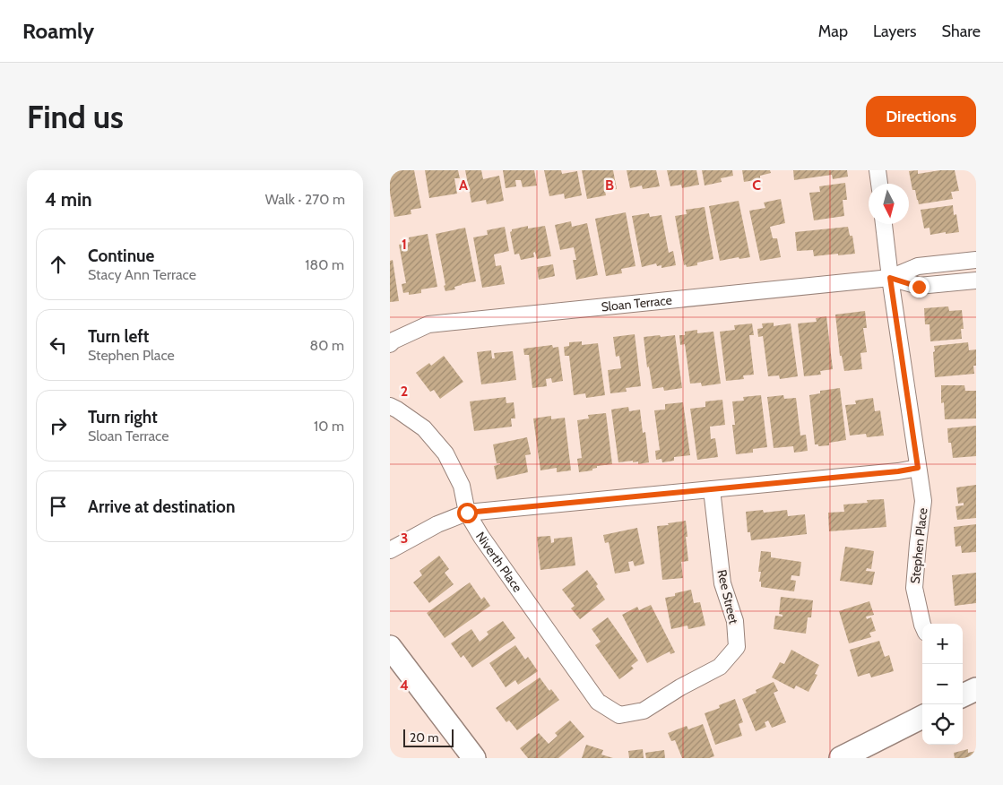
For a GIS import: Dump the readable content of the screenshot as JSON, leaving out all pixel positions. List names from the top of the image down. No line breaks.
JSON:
{"streets":{"street":["Sloan Terrace","Stephen Place","Niverth Place","Ree Street"]},"crossings":[["Sloan Terrace","Stephen Place"],["Niverth Place","Ree Street"]],"scale_bar":"20 m","north":"bottom","page":{"header":"Roamly","nav":["Map","Layers","Share"],"buttons":"Directions","title":"Find us","heading":["4 min","Walk · 270 m"],"list":[["Continue","Stacy Ann Terrace","180 m"],["Turn left","Stephen Place","80 m"],["Turn right","Sloan Terrace","10 m"],"Arrive at destination"],"map_buttons":["+","−"],"scale":"20 m"},"grid":{"columns":["A","B","C"],"rows":["1","2","3","4"]}}
